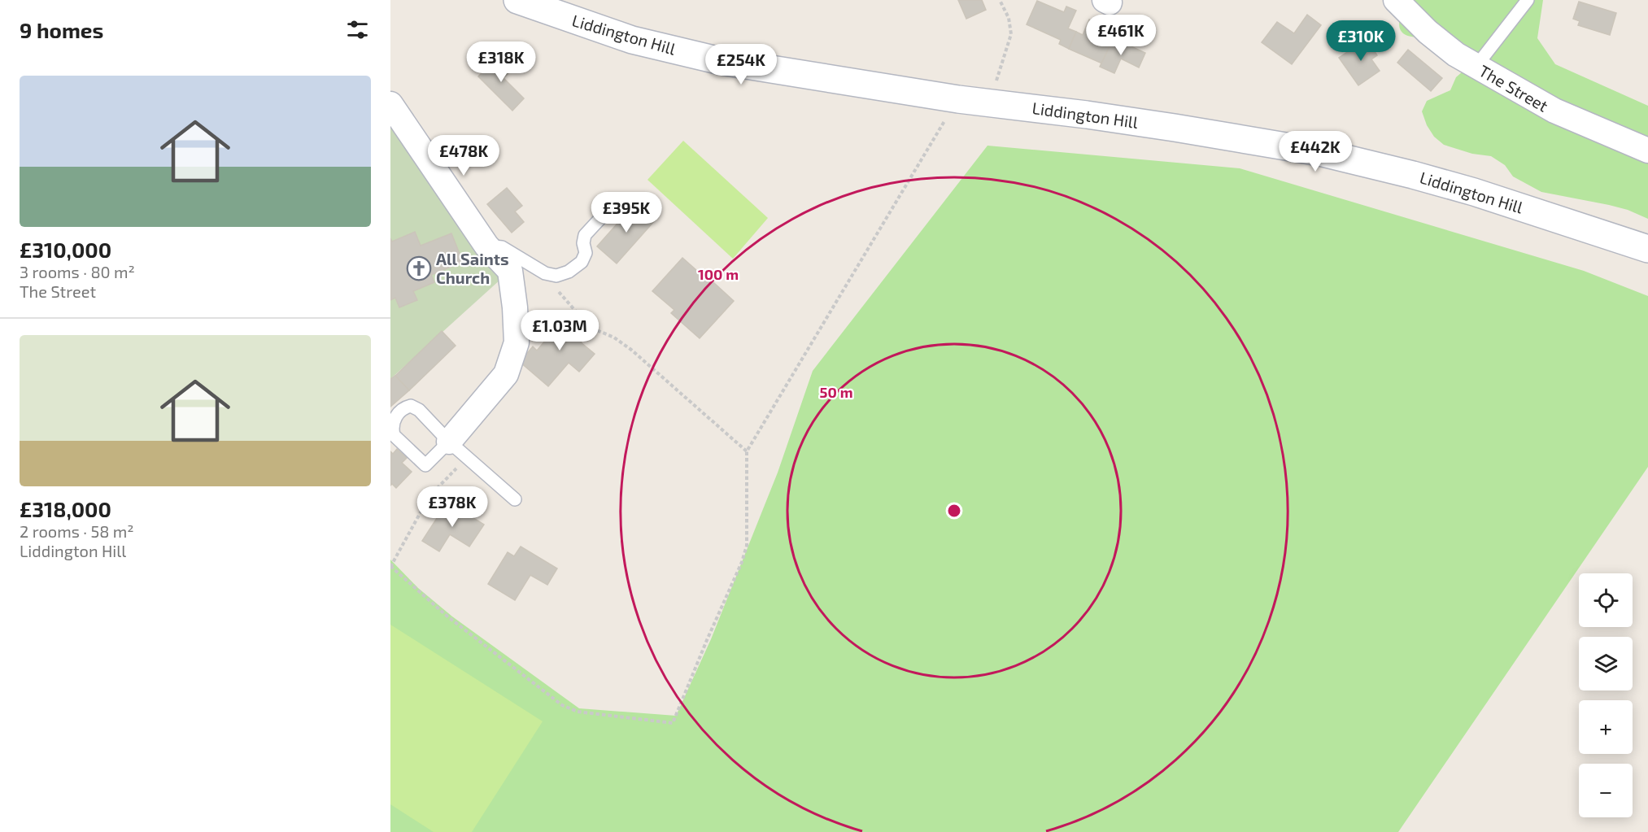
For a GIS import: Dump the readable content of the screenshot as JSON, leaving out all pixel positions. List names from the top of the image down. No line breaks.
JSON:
{"streets":{"main road":["Liddington Hill"],"street":["The Street"]},"places":{"church":["All Saints Church"]},"page":{"heading":"9 homes","price":["£461K","£310K","£318K","£254K","£442K","£478K","£395K","£1.03M","£378K"],"list":[{"name":"£310,000","note":"3 rooms · 80 m² · The Street"},{"name":"£318,000","note":"2 rooms · 58 m² · Liddington Hill"}],"map_buttons":["+","−"]},"rings":["100 m","50 m"]}
